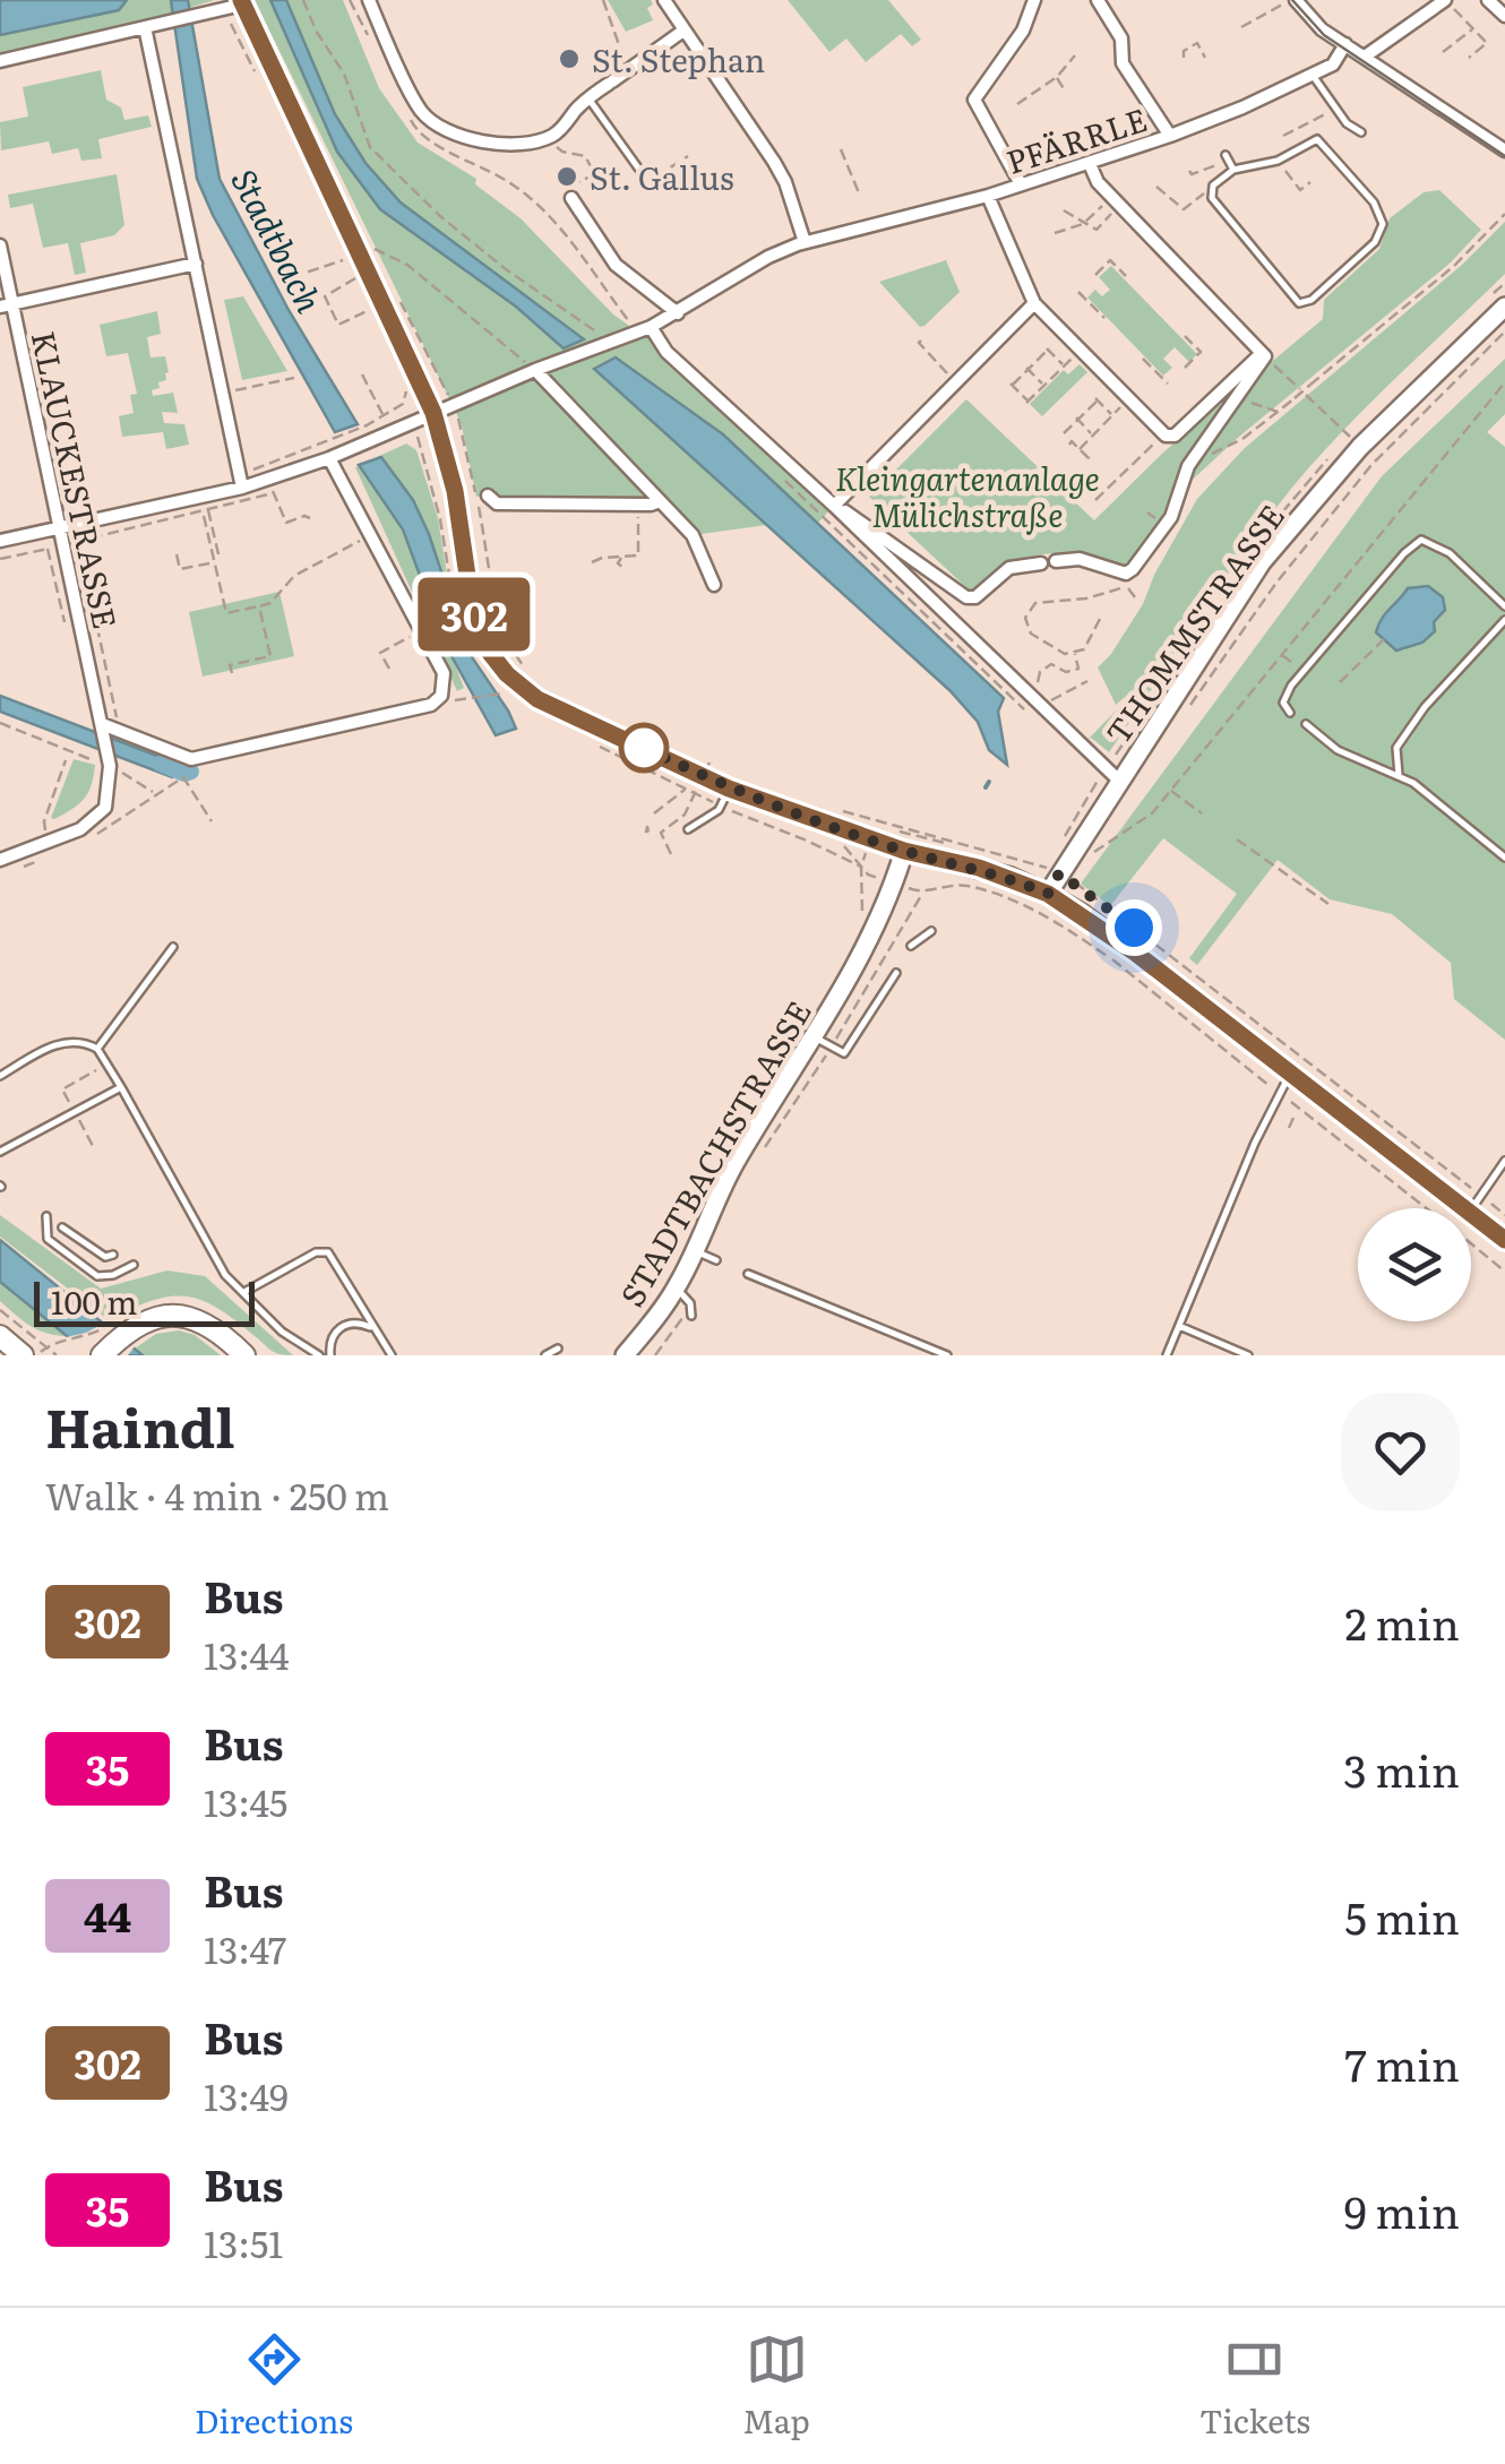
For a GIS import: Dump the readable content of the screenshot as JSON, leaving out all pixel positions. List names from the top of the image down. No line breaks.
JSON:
{"streets":{"street":["PFÄRRLE","KLAUCKESTRASSE","THOMMSTRASSE","STADTBACHSTRASSE"]},"crossings":[["PFÄRRLE","KLAUCKESTRASSE"]],"water":["Stadtbach"],"parks":["Kleingartenanlage Mülichstraße"],"places":["St. Stephan","St. Gallus"],"lines":["bus line 302"],"scale_bar":"100 m","page":{"on_map":"302","scale":"100 m","heading":["Haindl","Walk · 4 min · 250 m"],"list":[{"mark":"302","name":"Bus","note":"13:44","value":"2 min"},{"mark":"35","name":"Bus","note":"13:45","value":"3 min"},{"mark":"44","name":"Bus","note":"13:47","value":"5 min"},{"mark":"302","name":"Bus","note":"13:49","value":"7 min"},{"mark":"35","name":"Bus","note":"13:51","value":"9 min"}],"tabs":["Directions","Map","Tickets"]}}
